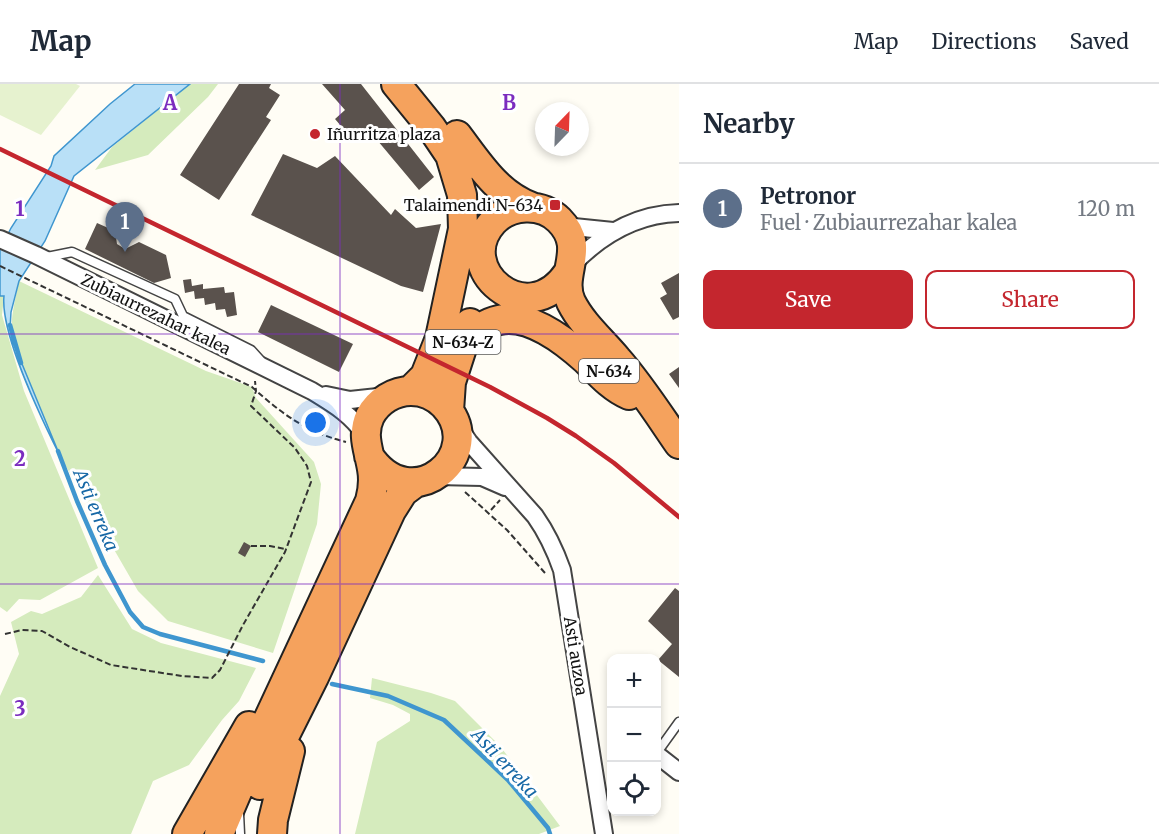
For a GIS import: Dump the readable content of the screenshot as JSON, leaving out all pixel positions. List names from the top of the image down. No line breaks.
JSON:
{"streets":{"highway":["N-634-Z","N-634"],"street":["Zubiaurrezahar kalea","Asti auzoa"]},"crossings":[["Zubiaurrezahar kalea","N-634-Z"],["Zubiaurrezahar kalea","Asti auzoa"],["N-634-Z","N-634"],["N-634-Z","Asti auzoa"]],"water":["Asti erreka"],"places":{"other":["Iñurritza plaza"],"transit":["Talaimendi N-634"]},"north":"top right","page":{"header":"Map","nav":["Map","Directions","Saved"],"heading":"Nearby","list":[{"mark":"1","name":"Petronor","note":"Fuel · Zubiaurrezahar kalea","value":"120 m"}],"pins":"1","buttons":["Save","Share"],"map_buttons":["+","−"]},"grid":{"columns":["A","B"],"rows":["1","2","3"]}}
